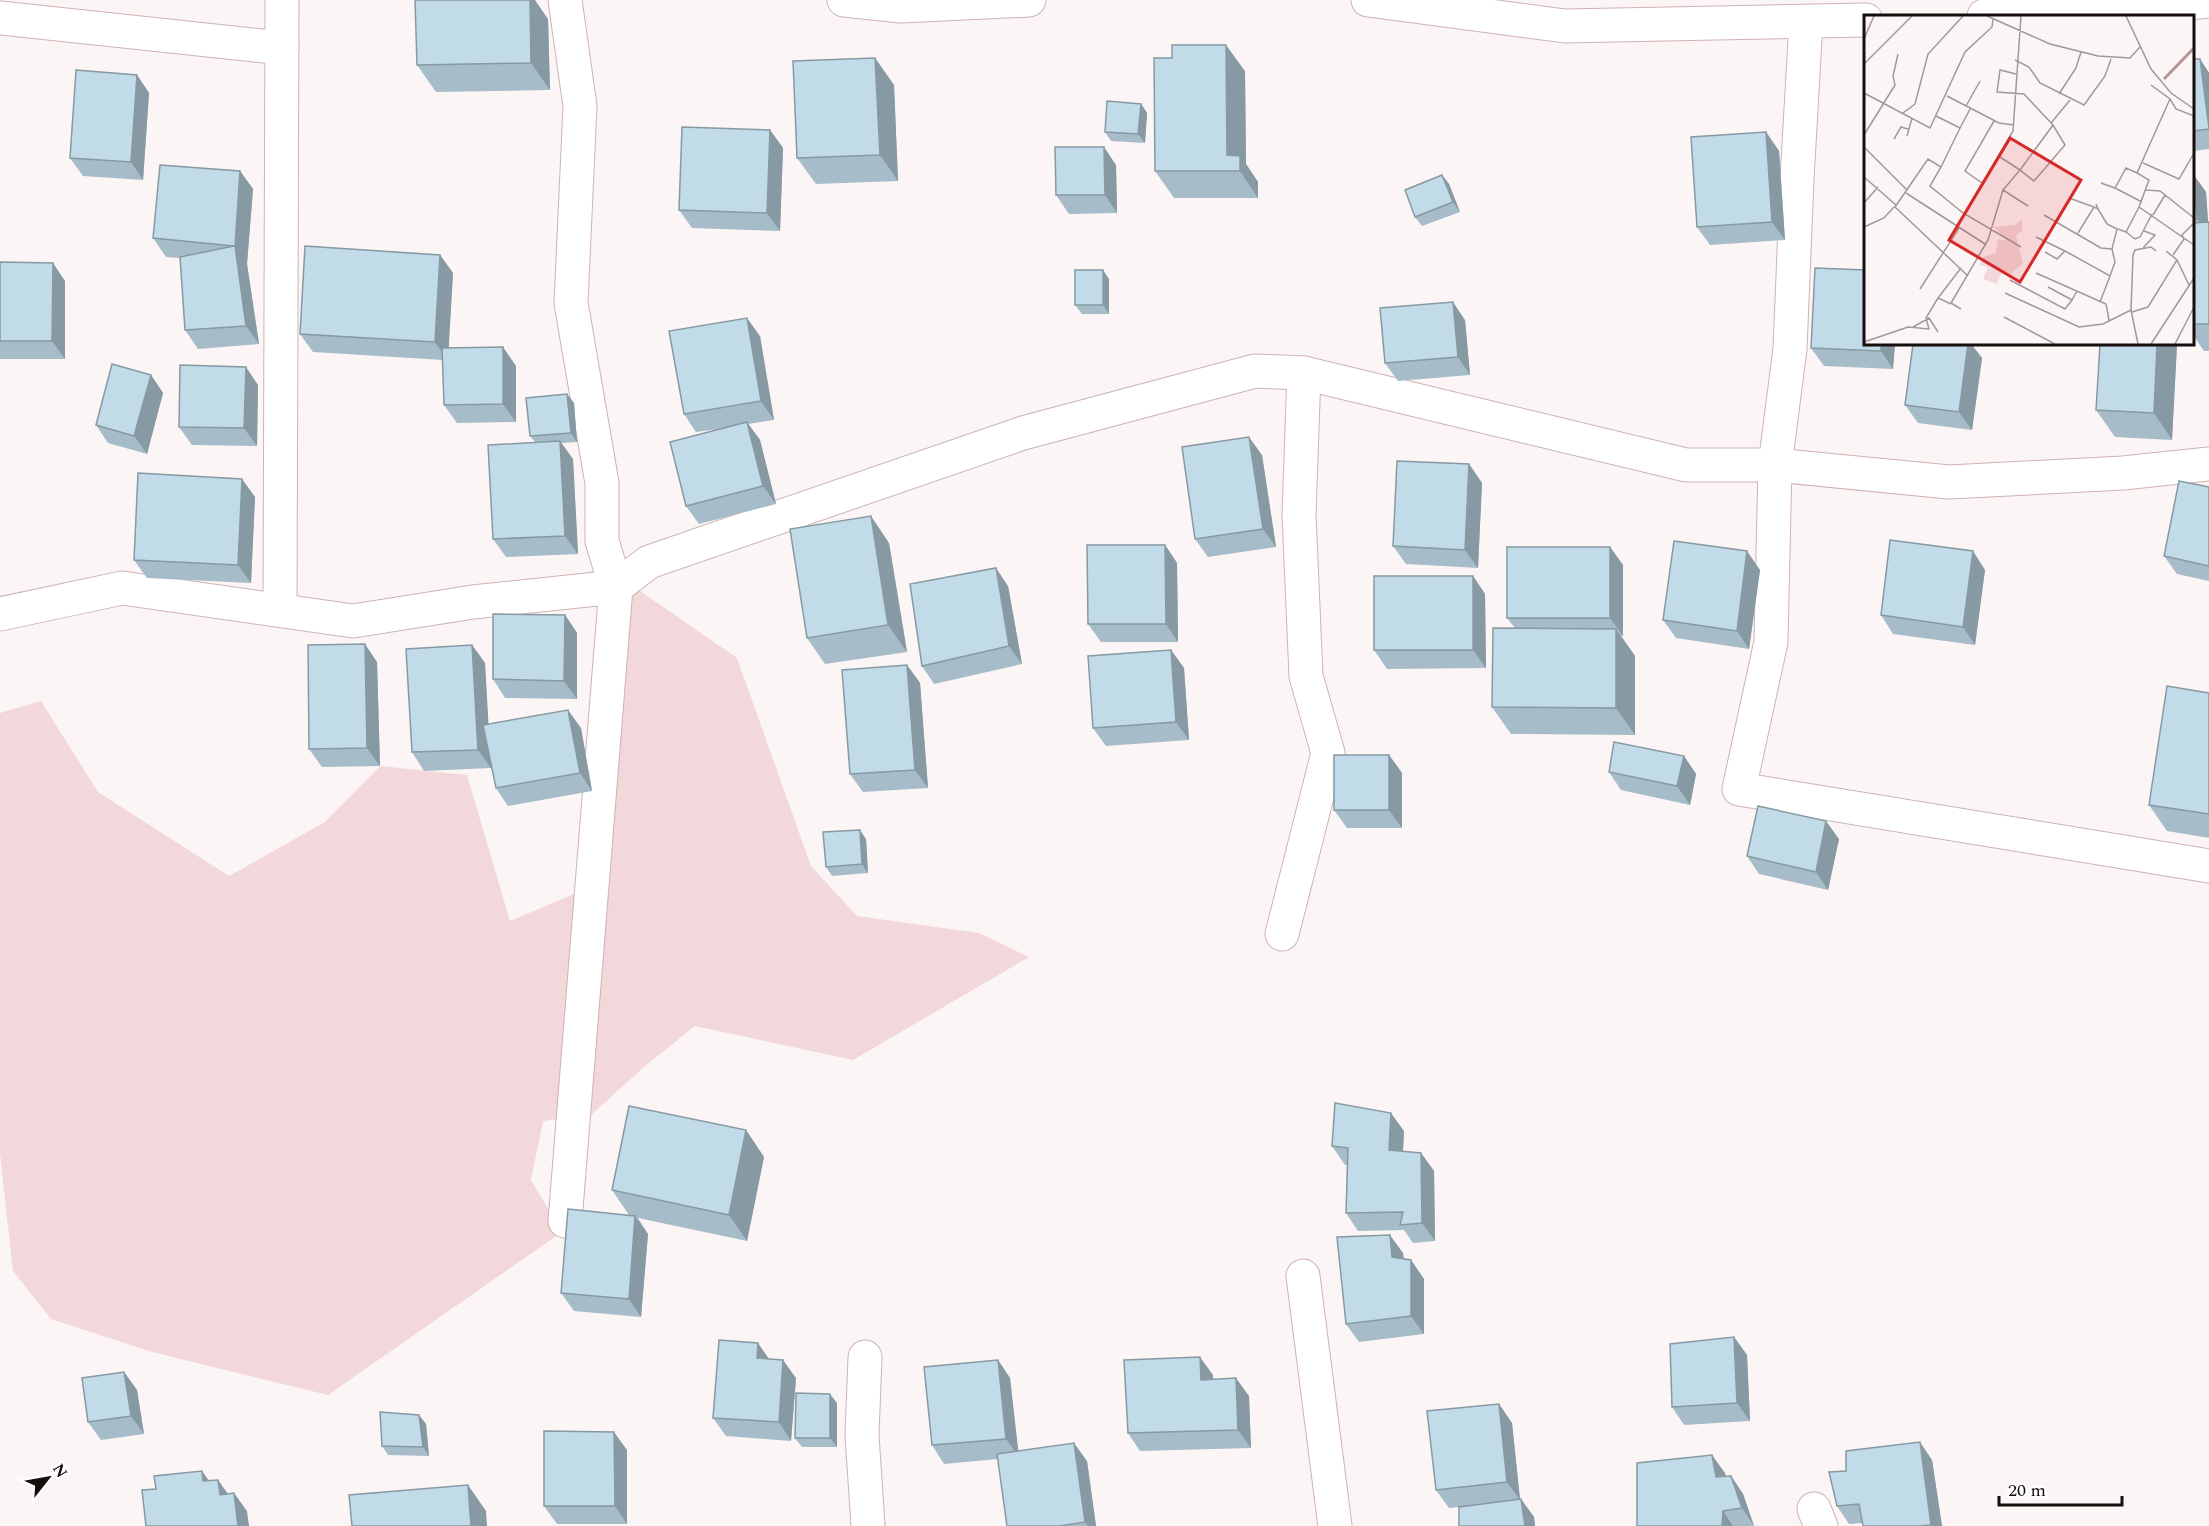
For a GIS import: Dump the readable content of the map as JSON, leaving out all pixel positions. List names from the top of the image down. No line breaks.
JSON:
{"scale_bar":"20 m","north":"top right"}
